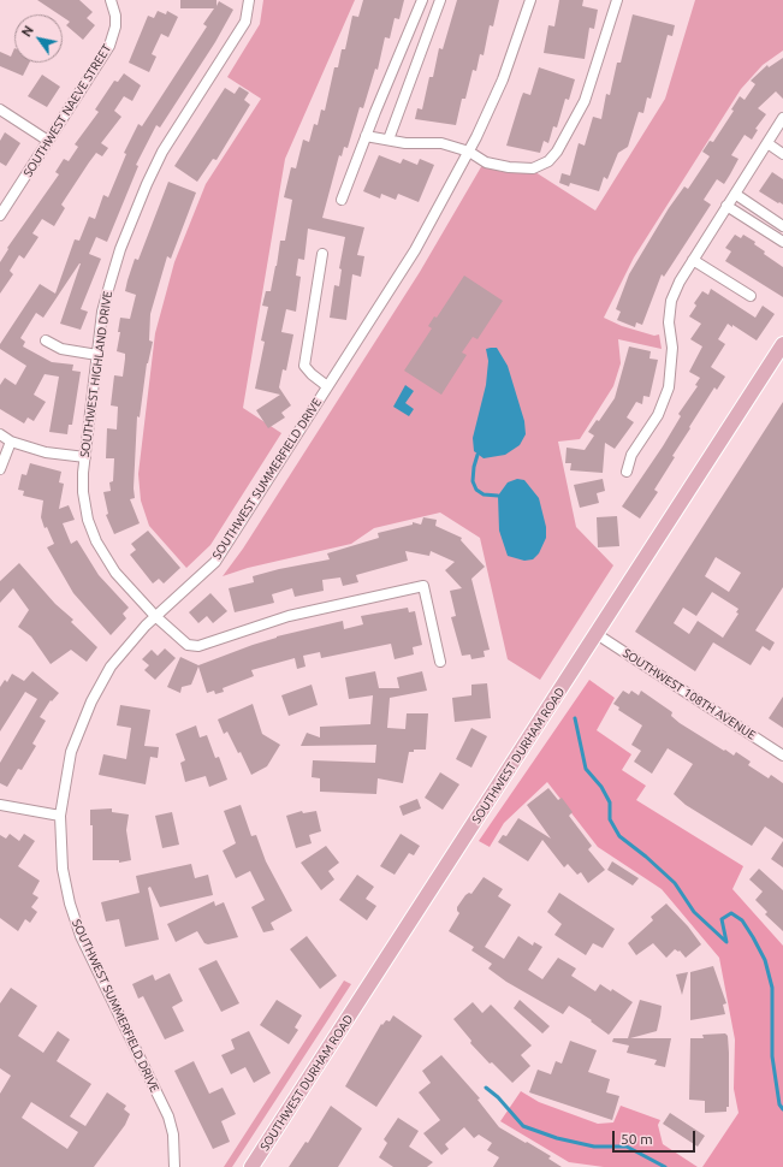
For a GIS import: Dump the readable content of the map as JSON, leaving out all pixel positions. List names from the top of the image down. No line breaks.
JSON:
{"streets":{"main road":["SOUTHWEST DURHAM ROAD"],"street":["SOUTHWEST NAEVE STREET","SOUTHWEST HIGHLAND DRIVE","SOUTHWEST SUMMERFIELD DRIVE","SOUTHWEST 108TH AVENUE"]},"crossings":[["SOUTHWEST HIGHLAND DRIVE","SOUTHWEST SUMMERFIELD DRIVE"],["SOUTHWEST 108TH AVENUE","SOUTHWEST DURHAM ROAD"]],"scale_bar":"50 m","north":"top left"}
